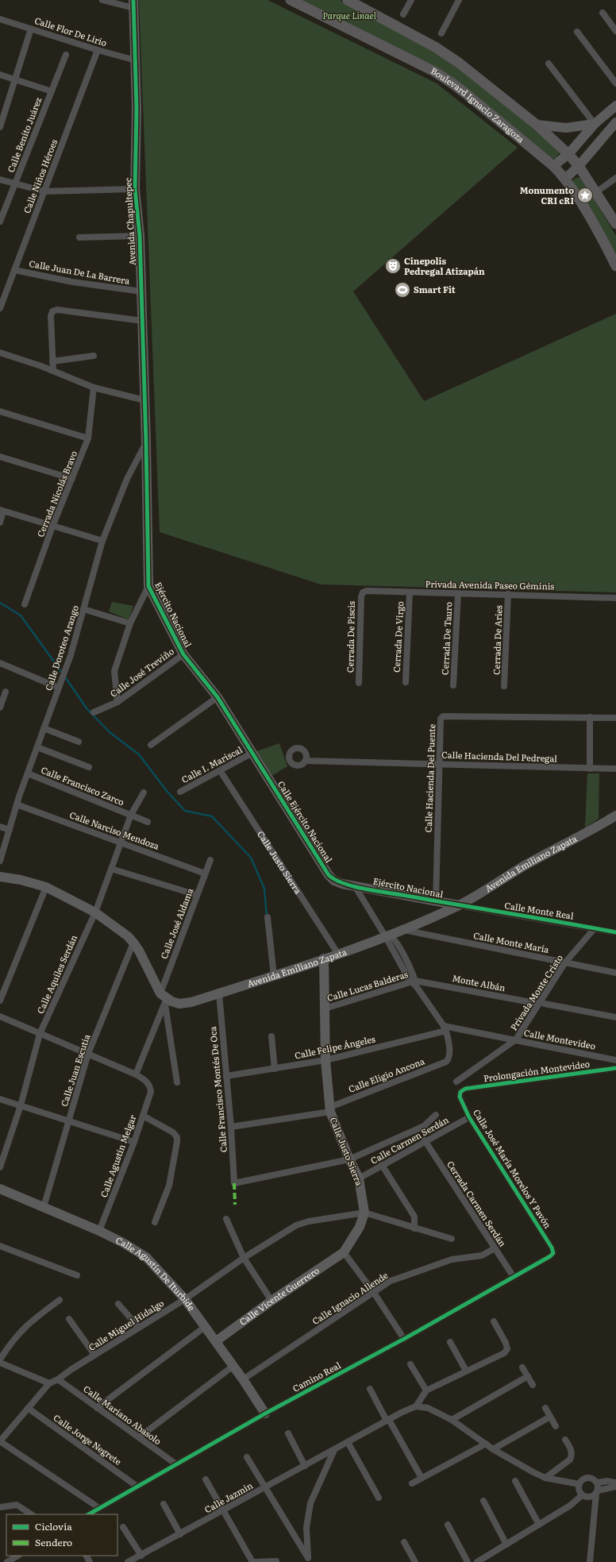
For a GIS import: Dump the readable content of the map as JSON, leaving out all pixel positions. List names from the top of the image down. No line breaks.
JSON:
{"streets":{"main road":["Boulevard Ignacio Zaragoza"],"street":["Calle Flor De Lirio","Calle Benito Juárez","Calle Niños Héroes","Avenida Chapultepec","Calle Juan De La Barrera","Cerrada Nicolás Bravo","Privada Avenida Paseo Géminis","Ejército Nacional","Cerrada De Piscis","Cerrada De Virgo","Cerrada De Tauro","Cerrada De Aries","Calle Doroteo Arango","Calle José Treviño","Calle Hacienda Del Pedregal","Calle I. Mariscal","Calle Hacienda Del Puente","Calle Francisco Zarco","Calle Ejército Nacional","Calle Narciso Mendoza","Calle Justo Sierra","Avenida Emiliano Zapata","Calle Monte Real","Calle José Aldama","Calle Monte María","Calle Aquiles Serdán","Monte Albán","Calle Lucas Balderas","Privada Monte Cristo","Calle Montevideo","Calle Felipe Ángeles","Calle Juan Escutia","Prolongación Montevideo","Calle Eligio Ancona","Calle Francisco Montés De Oca","Calle Carmen Serdán","Calle Agustín Melgar","Calle José María Morelos Y Pavón","Cerrada Carmen Serdán","Calle Agustín De Iturbide","Calle Vicente Guerrero","Calle Ignacio Allende","Calle Miguel Hidalgo","Camino Real","Calle Mariano Abasolo","Calle Jorge Negrete","Calle Jazmín"]},"crossings":[["Calle Flor De Lirio","Calle Niños Héroes"],["Calle Flor De Lirio","Avenida Chapultepec"],["Calle Niños Héroes","Calle Juan De La Barrera"],["Avenida Chapultepec","Calle Juan De La Barrera"],["Avenida Chapultepec","Ejército Nacional"],["Avenida Chapultepec","Calle Doroteo Arango"],["Privada Avenida Paseo Géminis","Cerrada De Piscis"],["Privada Avenida Paseo Géminis","Cerrada De Virgo"],["Privada Avenida Paseo Géminis","Cerrada De Tauro"],["Privada Avenida Paseo Géminis","Cerrada De Aries"],["Ejército Nacional","Calle Doroteo Arango"],["Ejército Nacional","Calle José Treviño"],["Ejército Nacional","Calle I. Mariscal"],["Ejército Nacional","Calle Hacienda Del Puente"],["Ejército Nacional","Calle Ejército Nacional"],["Ejército Nacional","Avenida Emiliano Zapata"],["Ejército Nacional","Calle Monte Real"],["Calle Doroteo Arango","Calle Francisco Zarco"],["Calle Doroteo Arango","Calle Narciso Mendoza"],["Calle Hacienda Del Pedregal","Calle Hacienda Del Puente"],["Calle I. Mariscal","Calle Ejército Nacional"],["Calle I. Mariscal","Calle Justo Sierra"],["Calle Francisco Zarco","Calle Aquiles Serdán"],["Calle Narciso Mendoza","Calle José Aldama"],["Calle Narciso Mendoza","Calle Aquiles Serdán"],["Calle Justo Sierra","Avenida Emiliano Zapata"],["Calle Justo Sierra","Calle Lucas Balderas"],["Calle Justo Sierra","Calle Felipe Ángeles"],["Calle Justo Sierra","Calle Eligio Ancona"],["Calle Justo Sierra","Calle Francisco Montés De Oca"],["Calle Justo Sierra","Calle Carmen Serdán"],["Calle Justo Sierra","Calle Vicente Guerrero"],["Calle Justo Sierra","Calle Miguel Hidalgo"],["Avenida Emiliano Zapata","Calle Monte Real"],["Avenida Emiliano Zapata","Calle José Aldama"],["Avenida Emiliano Zapata","Calle Monte María"],["Avenida Emiliano Zapata","Calle Francisco Montés De Oca"],["Calle Monte Real","Privada Monte Cristo"],["Calle José Aldama","Calle Agustín Melgar"],["Calle Monte María","Privada Monte Cristo"],["Monte Albán","Calle Lucas Balderas"],["Monte Albán","Privada Monte Cristo"],["Privada Monte Cristo","Calle Montevideo"],["Calle Montevideo","Calle Felipe Ángeles"],["Calle Montevideo","Calle Eligio Ancona"],["Calle Felipe Ángeles","Calle Eligio Ancona"],["Calle Felipe Ángeles","Calle Francisco Montés De Oca"],["Calle Juan Escutia","Calle Agustín De Iturbide"],["Prolongación Montevideo","Calle José María Morelos Y Pavón"],["Calle Eligio Ancona","Calle Francisco Montés De Oca"],["Calle Carmen Serdán","Calle José María Morelos Y Pavón"],["Calle Carmen Serdán","Cerrada Carmen Serdán"],["Calle Agustín Melgar","Calle Agustín De Iturbide"],["Calle José María Morelos Y Pavón","Camino Real"],["Cerrada Carmen Serdán","Calle Ignacio Allende"],["Cerrada Carmen Serdán","Camino Real"],["Calle Agustín De Iturbide","Calle Vicente Guerrero"],["Calle Agustín De Iturbide","Calle Ignacio Allende"],["Calle Agustín De Iturbide","Calle Miguel Hidalgo"],["Calle Agustín De Iturbide","Camino Real"],["Calle Miguel Hidalgo","Calle Mariano Abasolo"],["Calle Miguel Hidalgo","Calle Jorge Negrete"],["Camino Real","Calle Mariano Abasolo"],["Camino Real","Calle Jorge Negrete"]],"parks":["Parque Linael"],"places":{"place":["Monumento CRI cRI"],"theatre":["Cinepolis Pedregal Atizapán"],"sports":["Smart Fit"]},"legend":["Ciclovía","Sendero"]}
